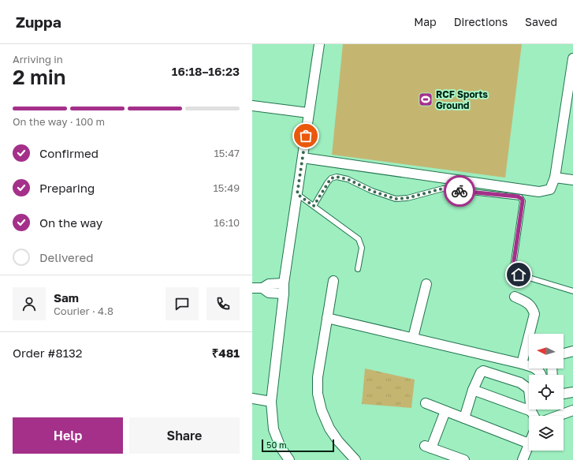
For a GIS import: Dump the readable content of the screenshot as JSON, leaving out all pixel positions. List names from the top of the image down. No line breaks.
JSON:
{"places":{"sports":["RCF Sports Ground"]},"scale_bar":"50 m","north":"left","page":{"header":"Zuppa","nav":["Map","Directions","Saved"],"heading":["2 min","Arriving in","16:18–16:23"],"panel":["Sam","Courier · 4.8","Order #8132","₹481"],"bar":"On the way · 100 m","list":[["Confirmed","15:47"],["Preparing","15:49"],["On the way","16:10"],"Delivered"],"buttons":["Help","Share"],"scale":"50 m"}}
